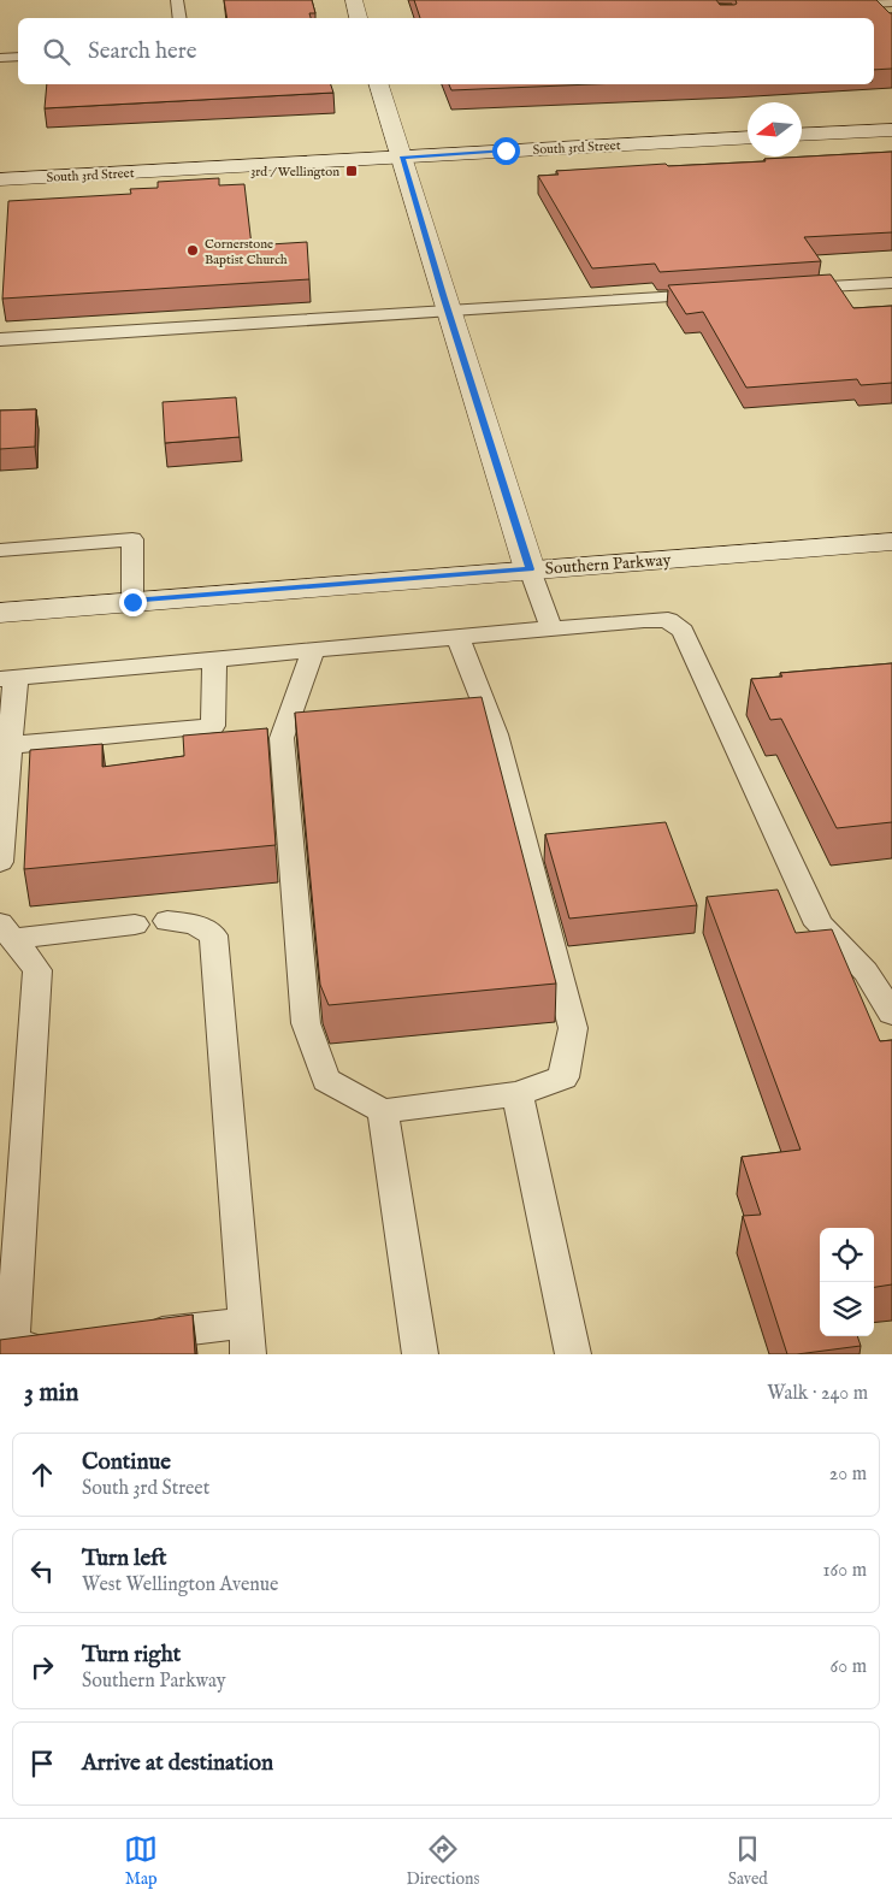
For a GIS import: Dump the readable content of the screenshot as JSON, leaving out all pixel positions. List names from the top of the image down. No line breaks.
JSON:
{"streets":{"main road":["South 3rd Street","Southern Parkway"]},"places":{"transit":["3rd / Wellington"],"other":["Cornerstone Baptist Church"]},"north":"left","page":{"search":"Search here","heading":["3 min","Walk · 240 m"],"list":[["Continue","South 3rd Street","20 m"],["Turn left","West Wellington Avenue","160 m"],["Turn right","Southern Parkway","60 m"],"Arrive at destination"],"nav":["Map","Directions","Saved"]}}
